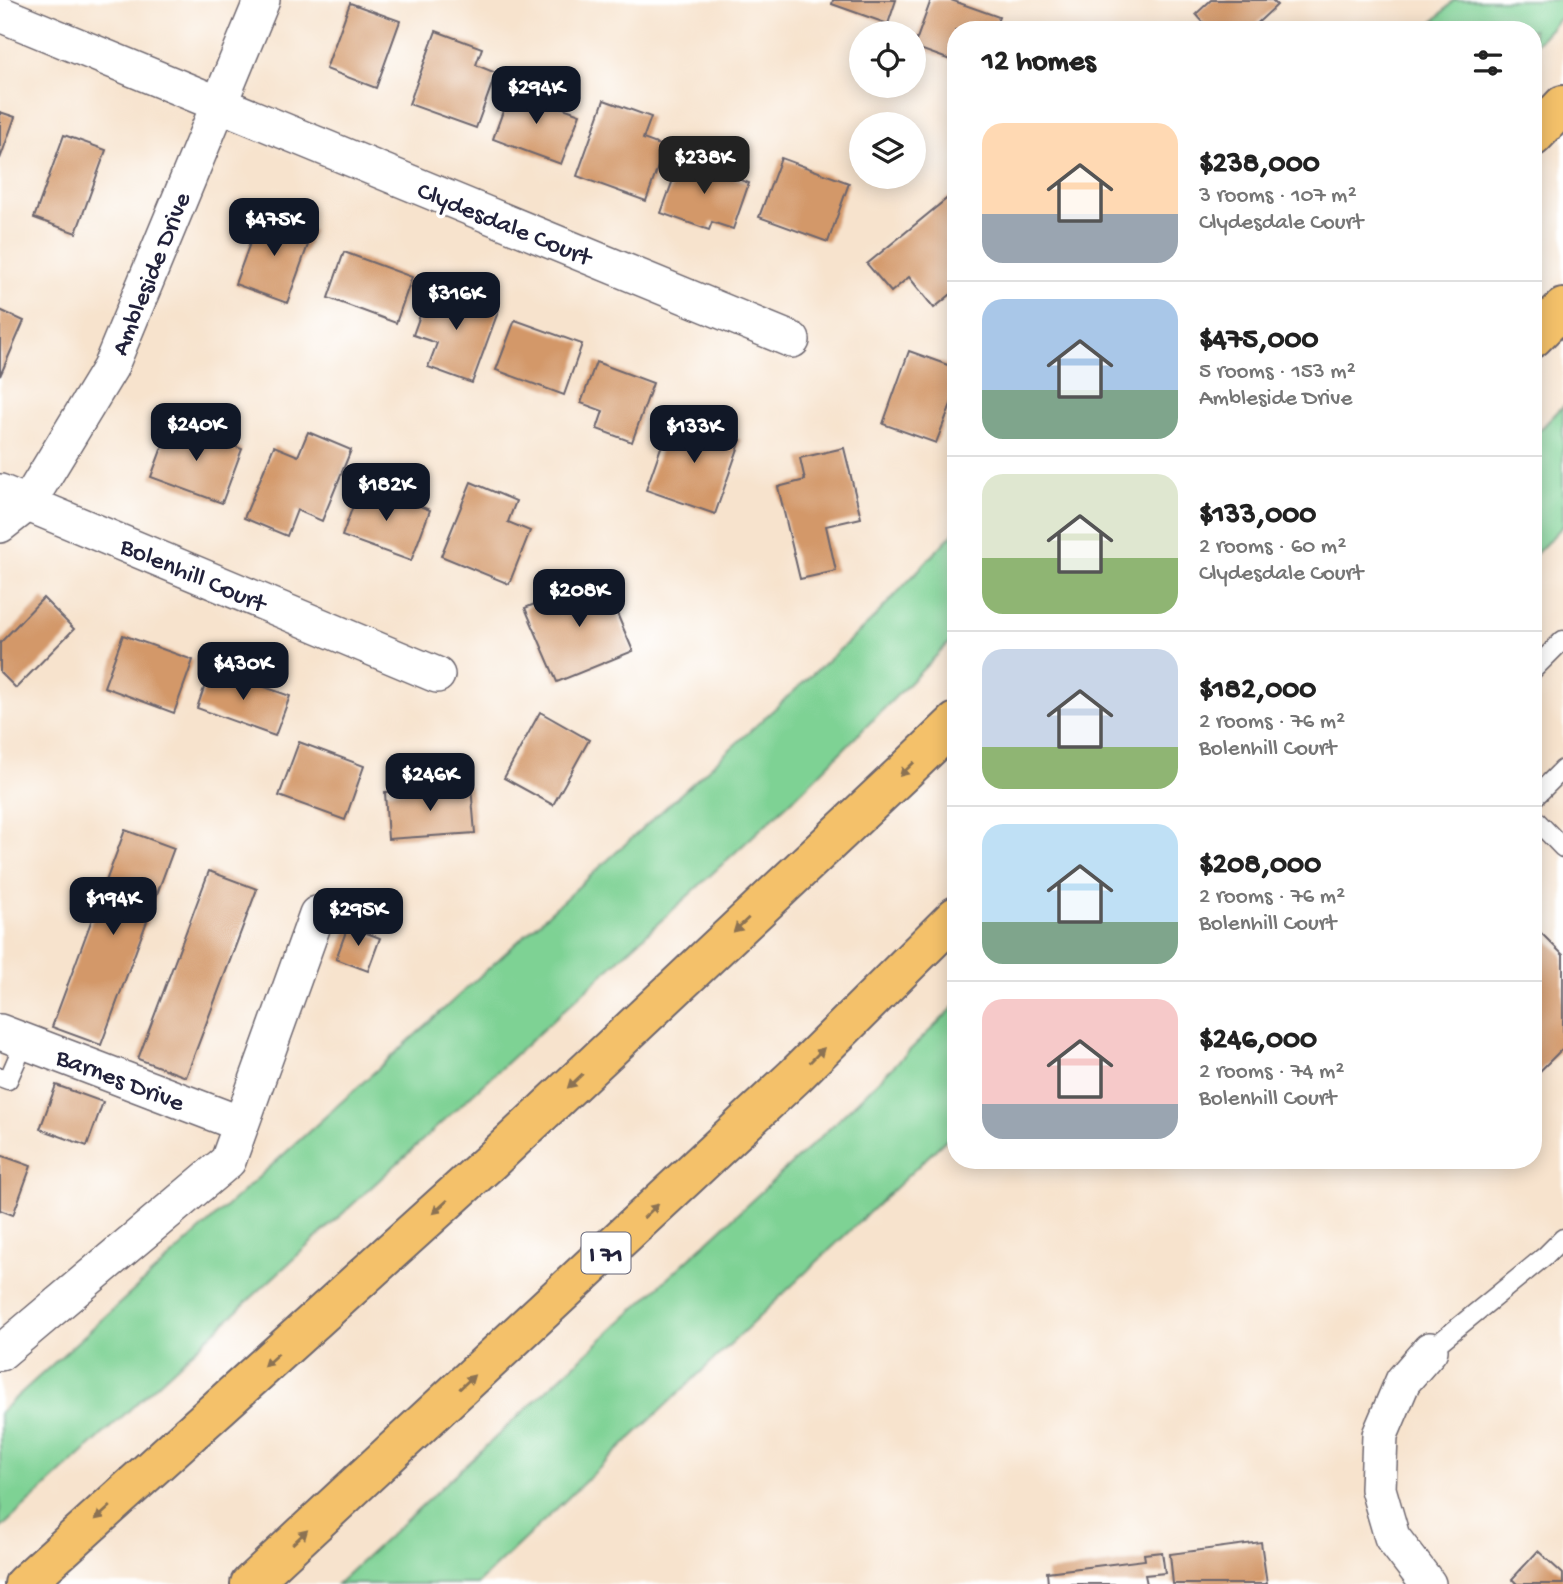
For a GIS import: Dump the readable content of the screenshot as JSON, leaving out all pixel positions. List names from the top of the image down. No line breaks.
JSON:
{"streets":{"highway":["I 71"],"street":["Clydesdale Court","Ambleside Drive","Bolenhill Court","Barnes Drive"]},"crossings":[["Clydesdale Court","Ambleside Drive"],["Ambleside Drive","Bolenhill Court"]],"page":{"heading":"12 homes","price":["$294K","$238K","$475K","$316K","$240K","$133K","$182K","$208K","$430K","$246K","$194K","$295K"],"list":[{"name":"$238,000","note":"3 rooms · 107 m² · Clydesdale Court"},{"name":"$475,000","note":"5 rooms · 153 m² · Ambleside Drive"},{"name":"$133,000","note":"2 rooms · 60 m² · Clydesdale Court"},{"name":"$182,000","note":"2 rooms · 76 m² · Bolenhill Court"},{"name":"$208,000","note":"2 rooms · 76 m² · Bolenhill Court"},{"name":"$246,000","note":"2 rooms · 74 m² · Bolenhill Court"}]}}
